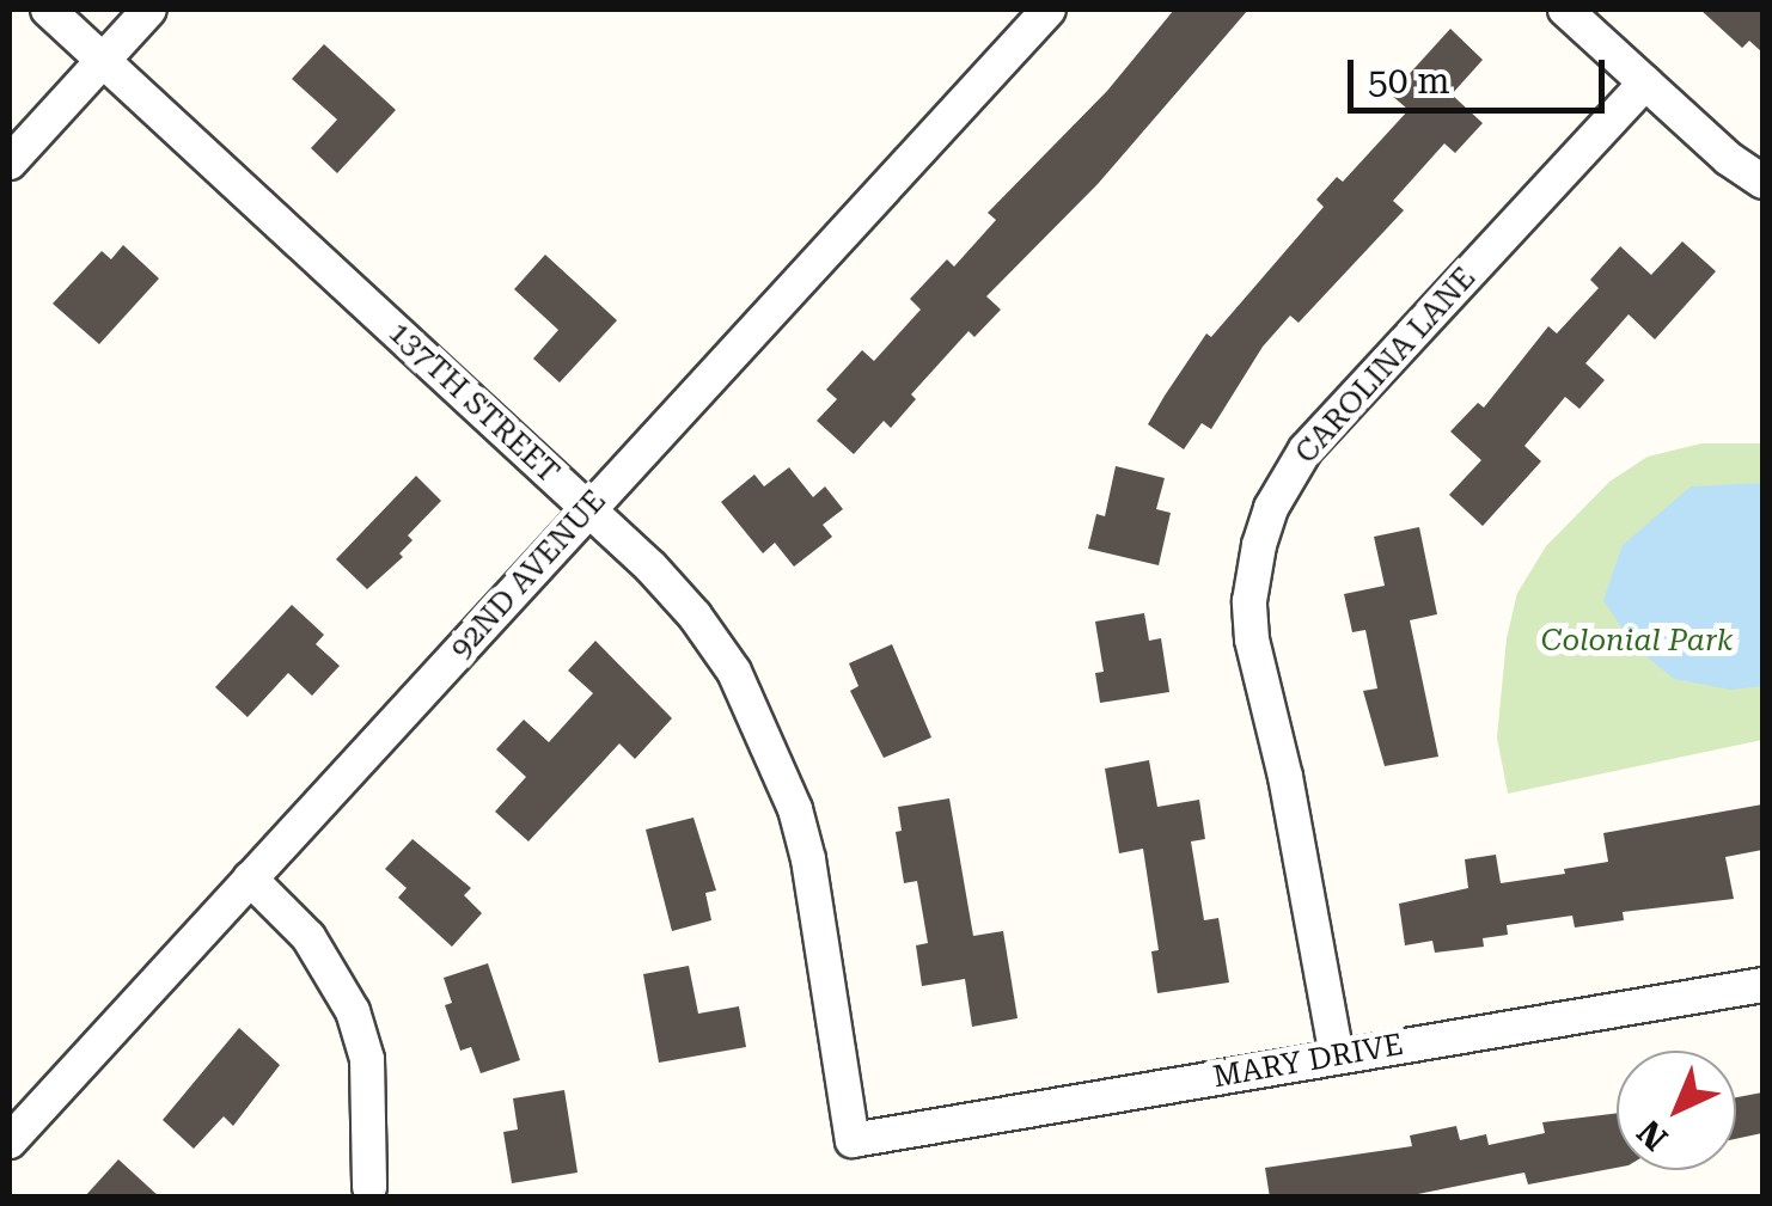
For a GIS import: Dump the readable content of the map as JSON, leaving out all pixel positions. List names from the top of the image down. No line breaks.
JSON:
{"streets":{"street":["CAROLINA LANE","137TH STREET","92ND AVENUE","MARY DRIVE"]},"crossings":[["CAROLINA LANE","MARY DRIVE"],["137TH STREET","92ND AVENUE"],["137TH STREET","MARY DRIVE"]],"parks":["Colonial Park"],"scale_bar":"50 m","north":"bottom left"}
